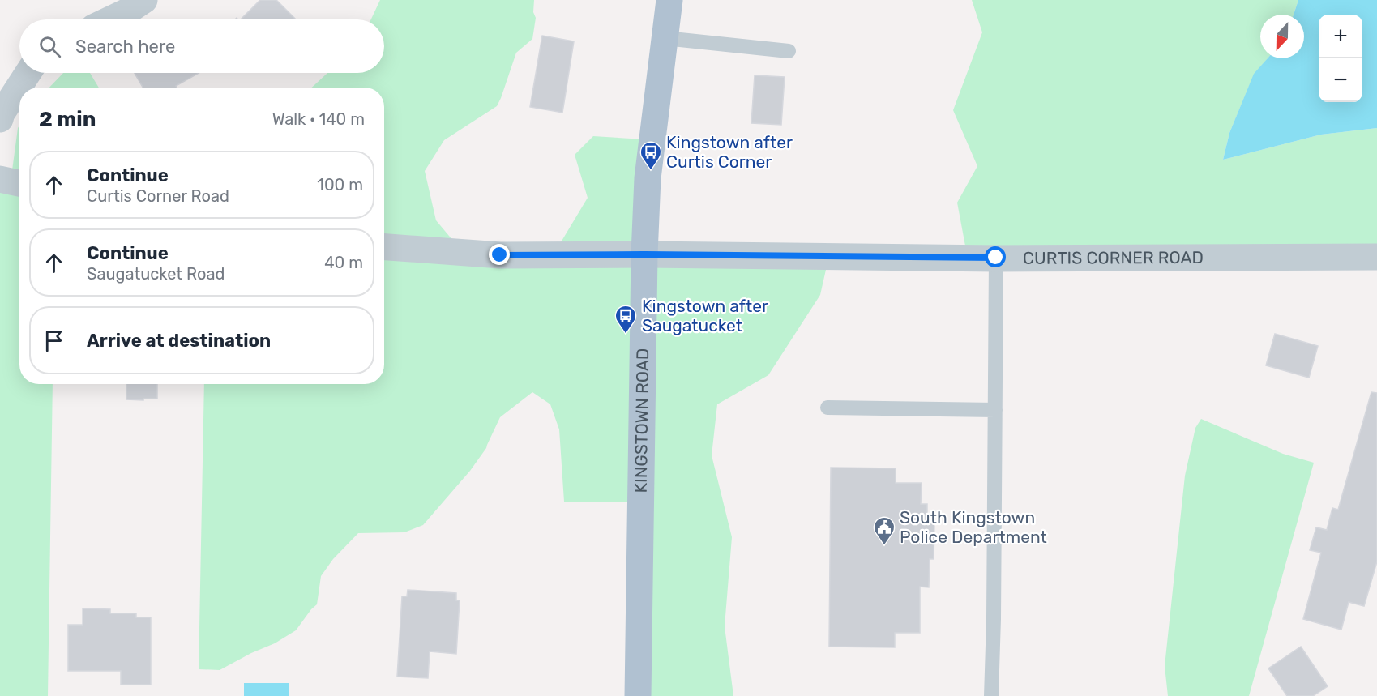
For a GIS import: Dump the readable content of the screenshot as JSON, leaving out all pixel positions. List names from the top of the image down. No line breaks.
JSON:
{"streets":{"main road":["KINGSTOWN ROAD"],"street":["CURTIS CORNER ROAD"]},"crossings":[["CURTIS CORNER ROAD","KINGSTOWN ROAD"]],"places":{"bus stop":["Kingstown after Curtis Corner","Kingstown after Saugatucket"],"public building":["South Kingstown Police Department"]},"north":"bottom","page":{"map_buttons":["+","−"],"search":"Search here","heading":["2 min","Walk · 140 m"],"list":[["Continue","Curtis Corner Road","100 m"],["Continue","Saugatucket Road","40 m"],"Arrive at destination"]}}
